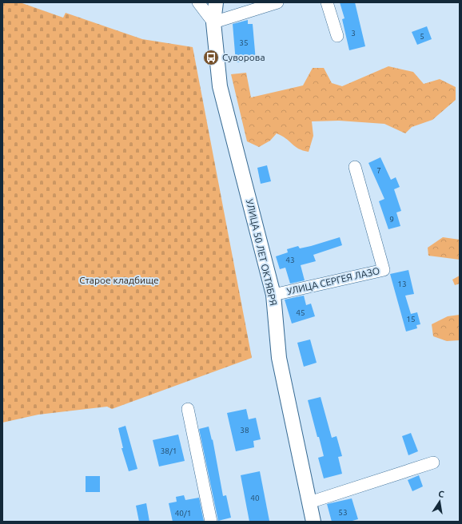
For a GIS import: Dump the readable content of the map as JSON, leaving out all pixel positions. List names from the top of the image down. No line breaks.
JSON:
{"streets":{"main road":["УЛИЦА 50 ЛЕТ ОКТЯБРЯ"],"street":["УЛИЦА СЕРГЕЯ ЛАЗО"]},"crossings":[["УЛИЦА 50 ЛЕТ ОКТЯБРЯ","УЛИЦА СЕРГЕЯ ЛАЗО"]],"parks":["Старое кладбище"],"places":{"bus stop":["Суворова"]},"house_numbers":["3","5","35","7","9","43","13","45","15","38","38/1","40","53","40/1"],"north":"top"}
